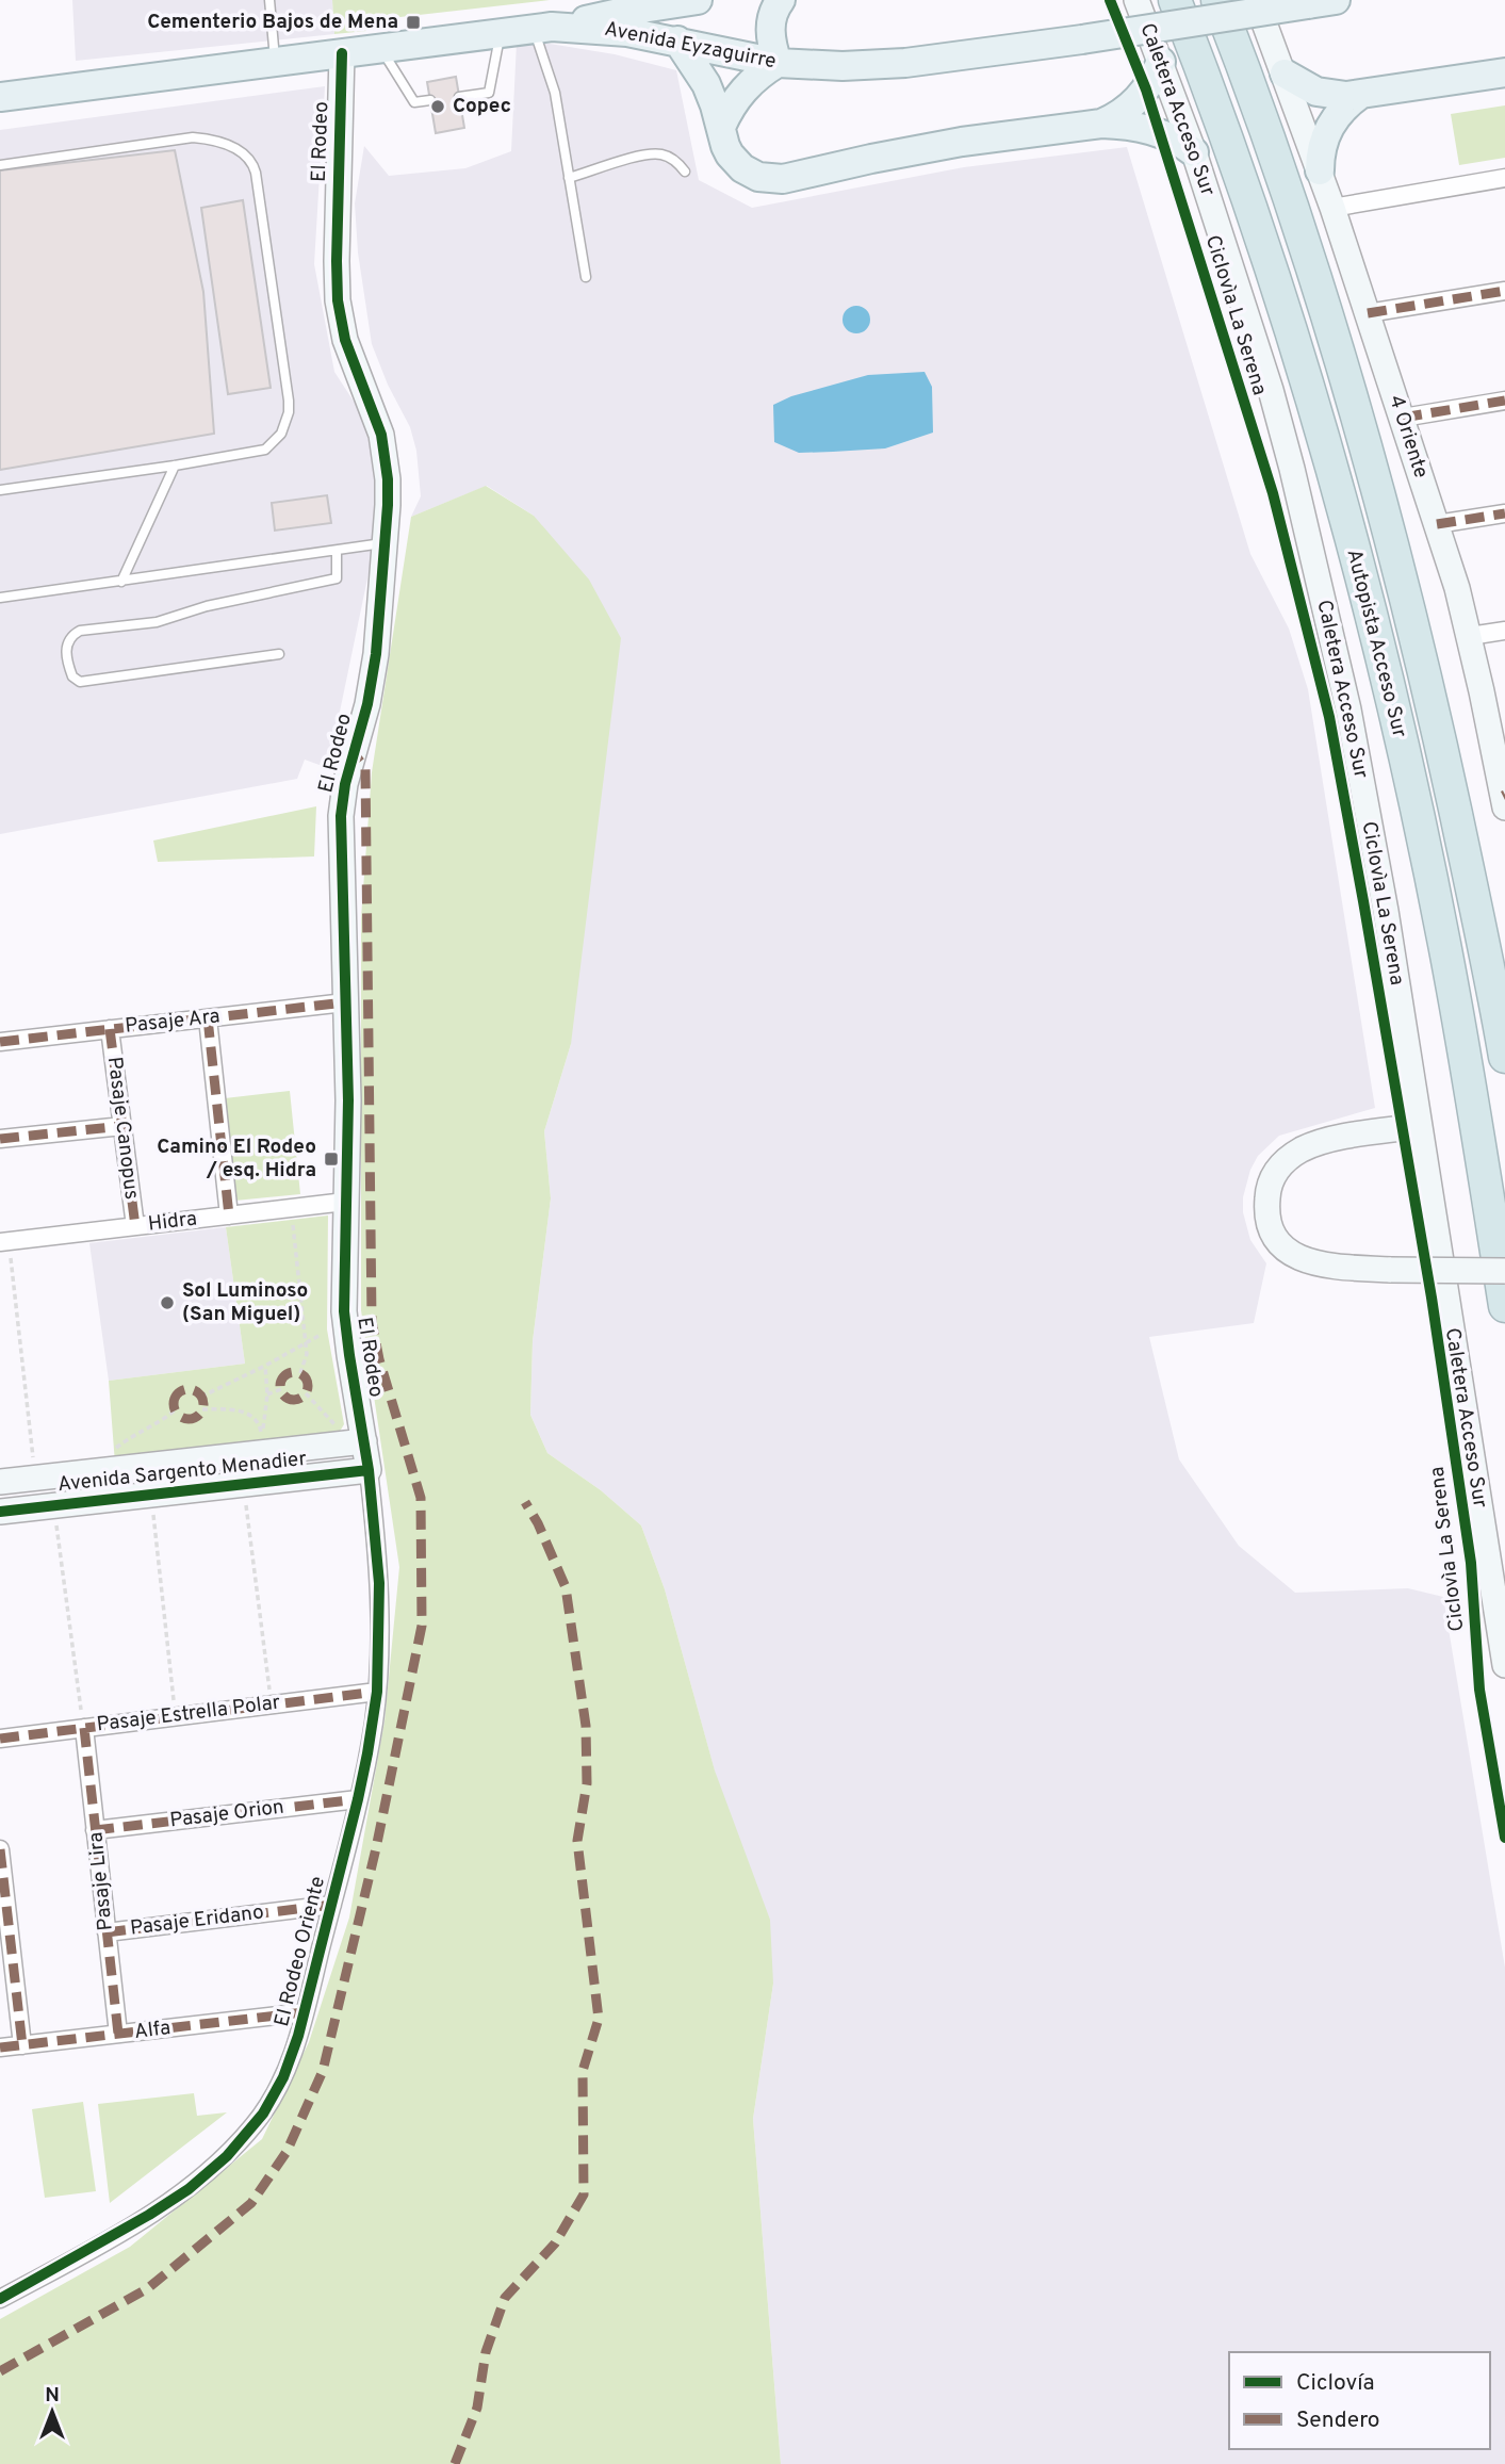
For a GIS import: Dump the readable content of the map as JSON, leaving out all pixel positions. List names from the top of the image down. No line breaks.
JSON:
{"streets":{"highway":["Autopista Acceso Sur"],"main road":["Avenida Eyzaguirre","Caletera Acceso Sur","El Rodeo","4 Oriente","Avenida Sargento Menadier"],"street":["Pasaje Ara","Pasaje Canopus","Hidra","Pasaje Estrella Polar","Pasaje Orion","Pasaje Lira","Pasaje Eridano","El Rodeo Oriente","Alfa"],"cycle path":["Ciclovìa La Serena"]},"crossings":[["Avenida Eyzaguirre","El Rodeo"],["El Rodeo","Pasaje Ara"],["El Rodeo","Hidra"],["El Rodeo","Avenida Sargento Menadier"],["El Rodeo","El Rodeo Oriente"],["Pasaje Ara","Pasaje Canopus"],["Pasaje Canopus","Hidra"],["Avenida Sargento Menadier","El Rodeo Oriente"],["Pasaje Estrella Polar","Pasaje Lira"],["Pasaje Estrella Polar","El Rodeo Oriente"],["Pasaje Orion","Pasaje Lira"],["Pasaje Orion","El Rodeo Oriente"],["Pasaje Lira","Pasaje Eridano"],["Pasaje Lira","Alfa"],["Pasaje Eridano","El Rodeo Oriente"],["El Rodeo Oriente","Alfa"]],"places":{"transit":["Cementerio Bajos de Mena","Camino El Rodeo / esq. Hidra"],"other":["Copec","Sol Luminoso (San Miguel)"]},"legend":["Ciclovía","Sendero"],"north":"top"}
